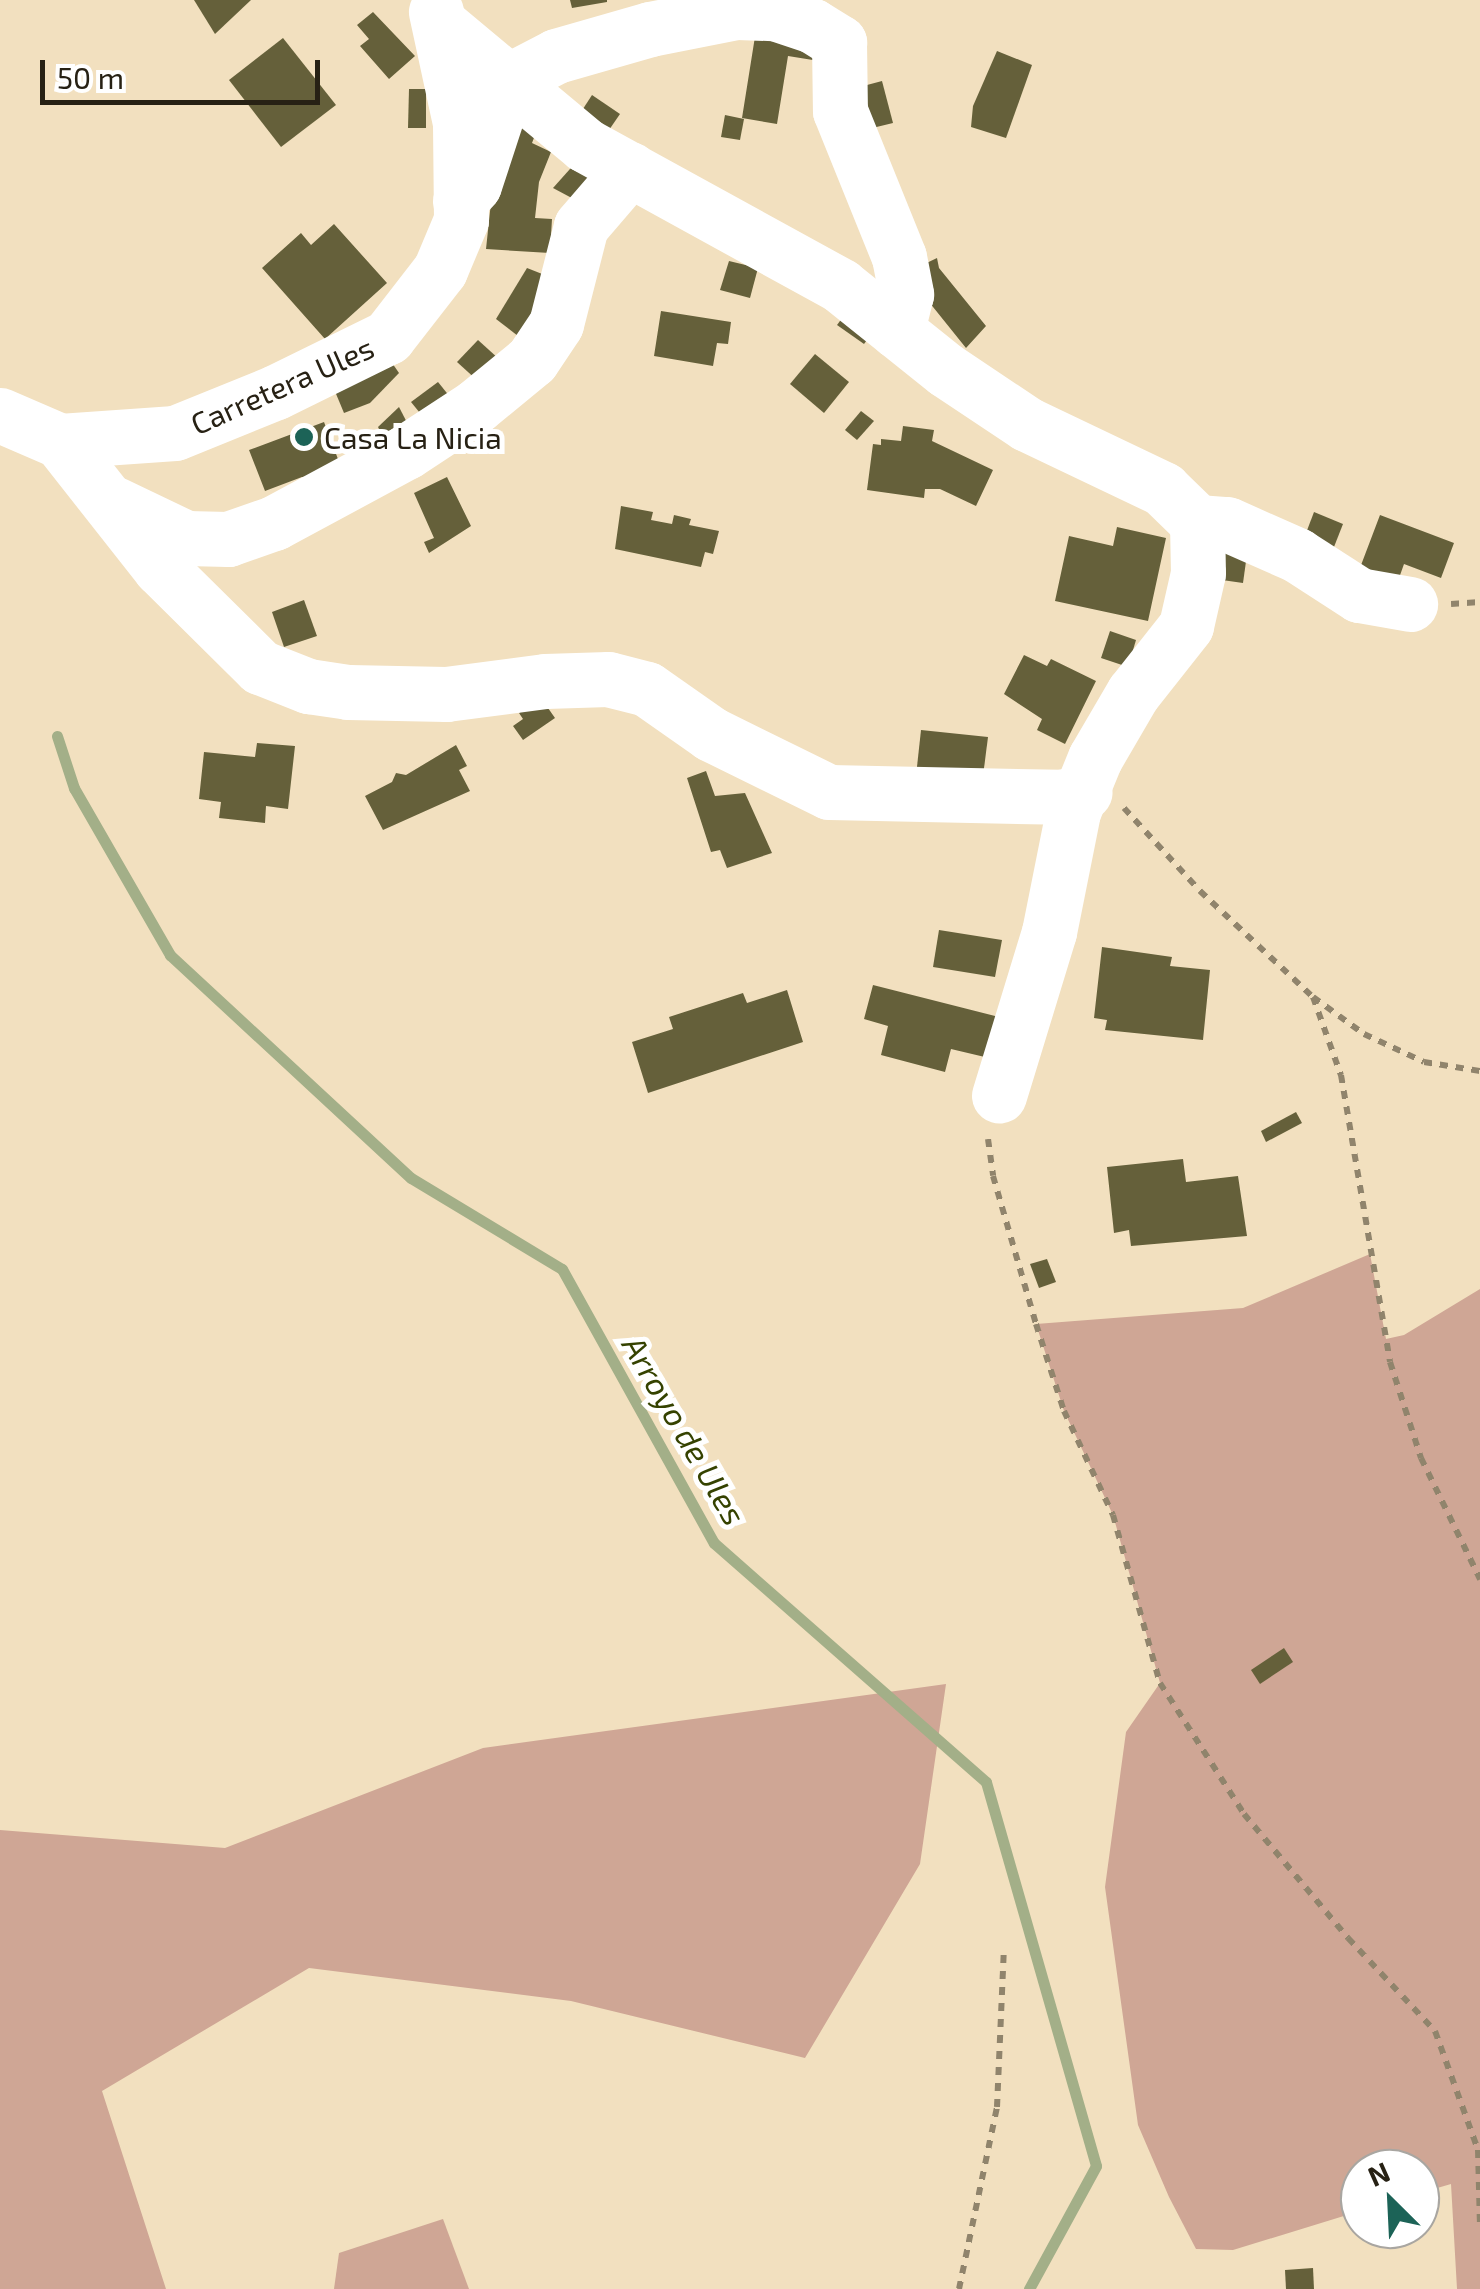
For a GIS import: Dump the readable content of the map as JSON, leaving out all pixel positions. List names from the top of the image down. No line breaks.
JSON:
{"streets":{"street":["Carretera Ules"]},"water":["Arroyo de Ules"],"places":["Casa La Nicia"],"scale_bar":"50 m","north":"top left"}
